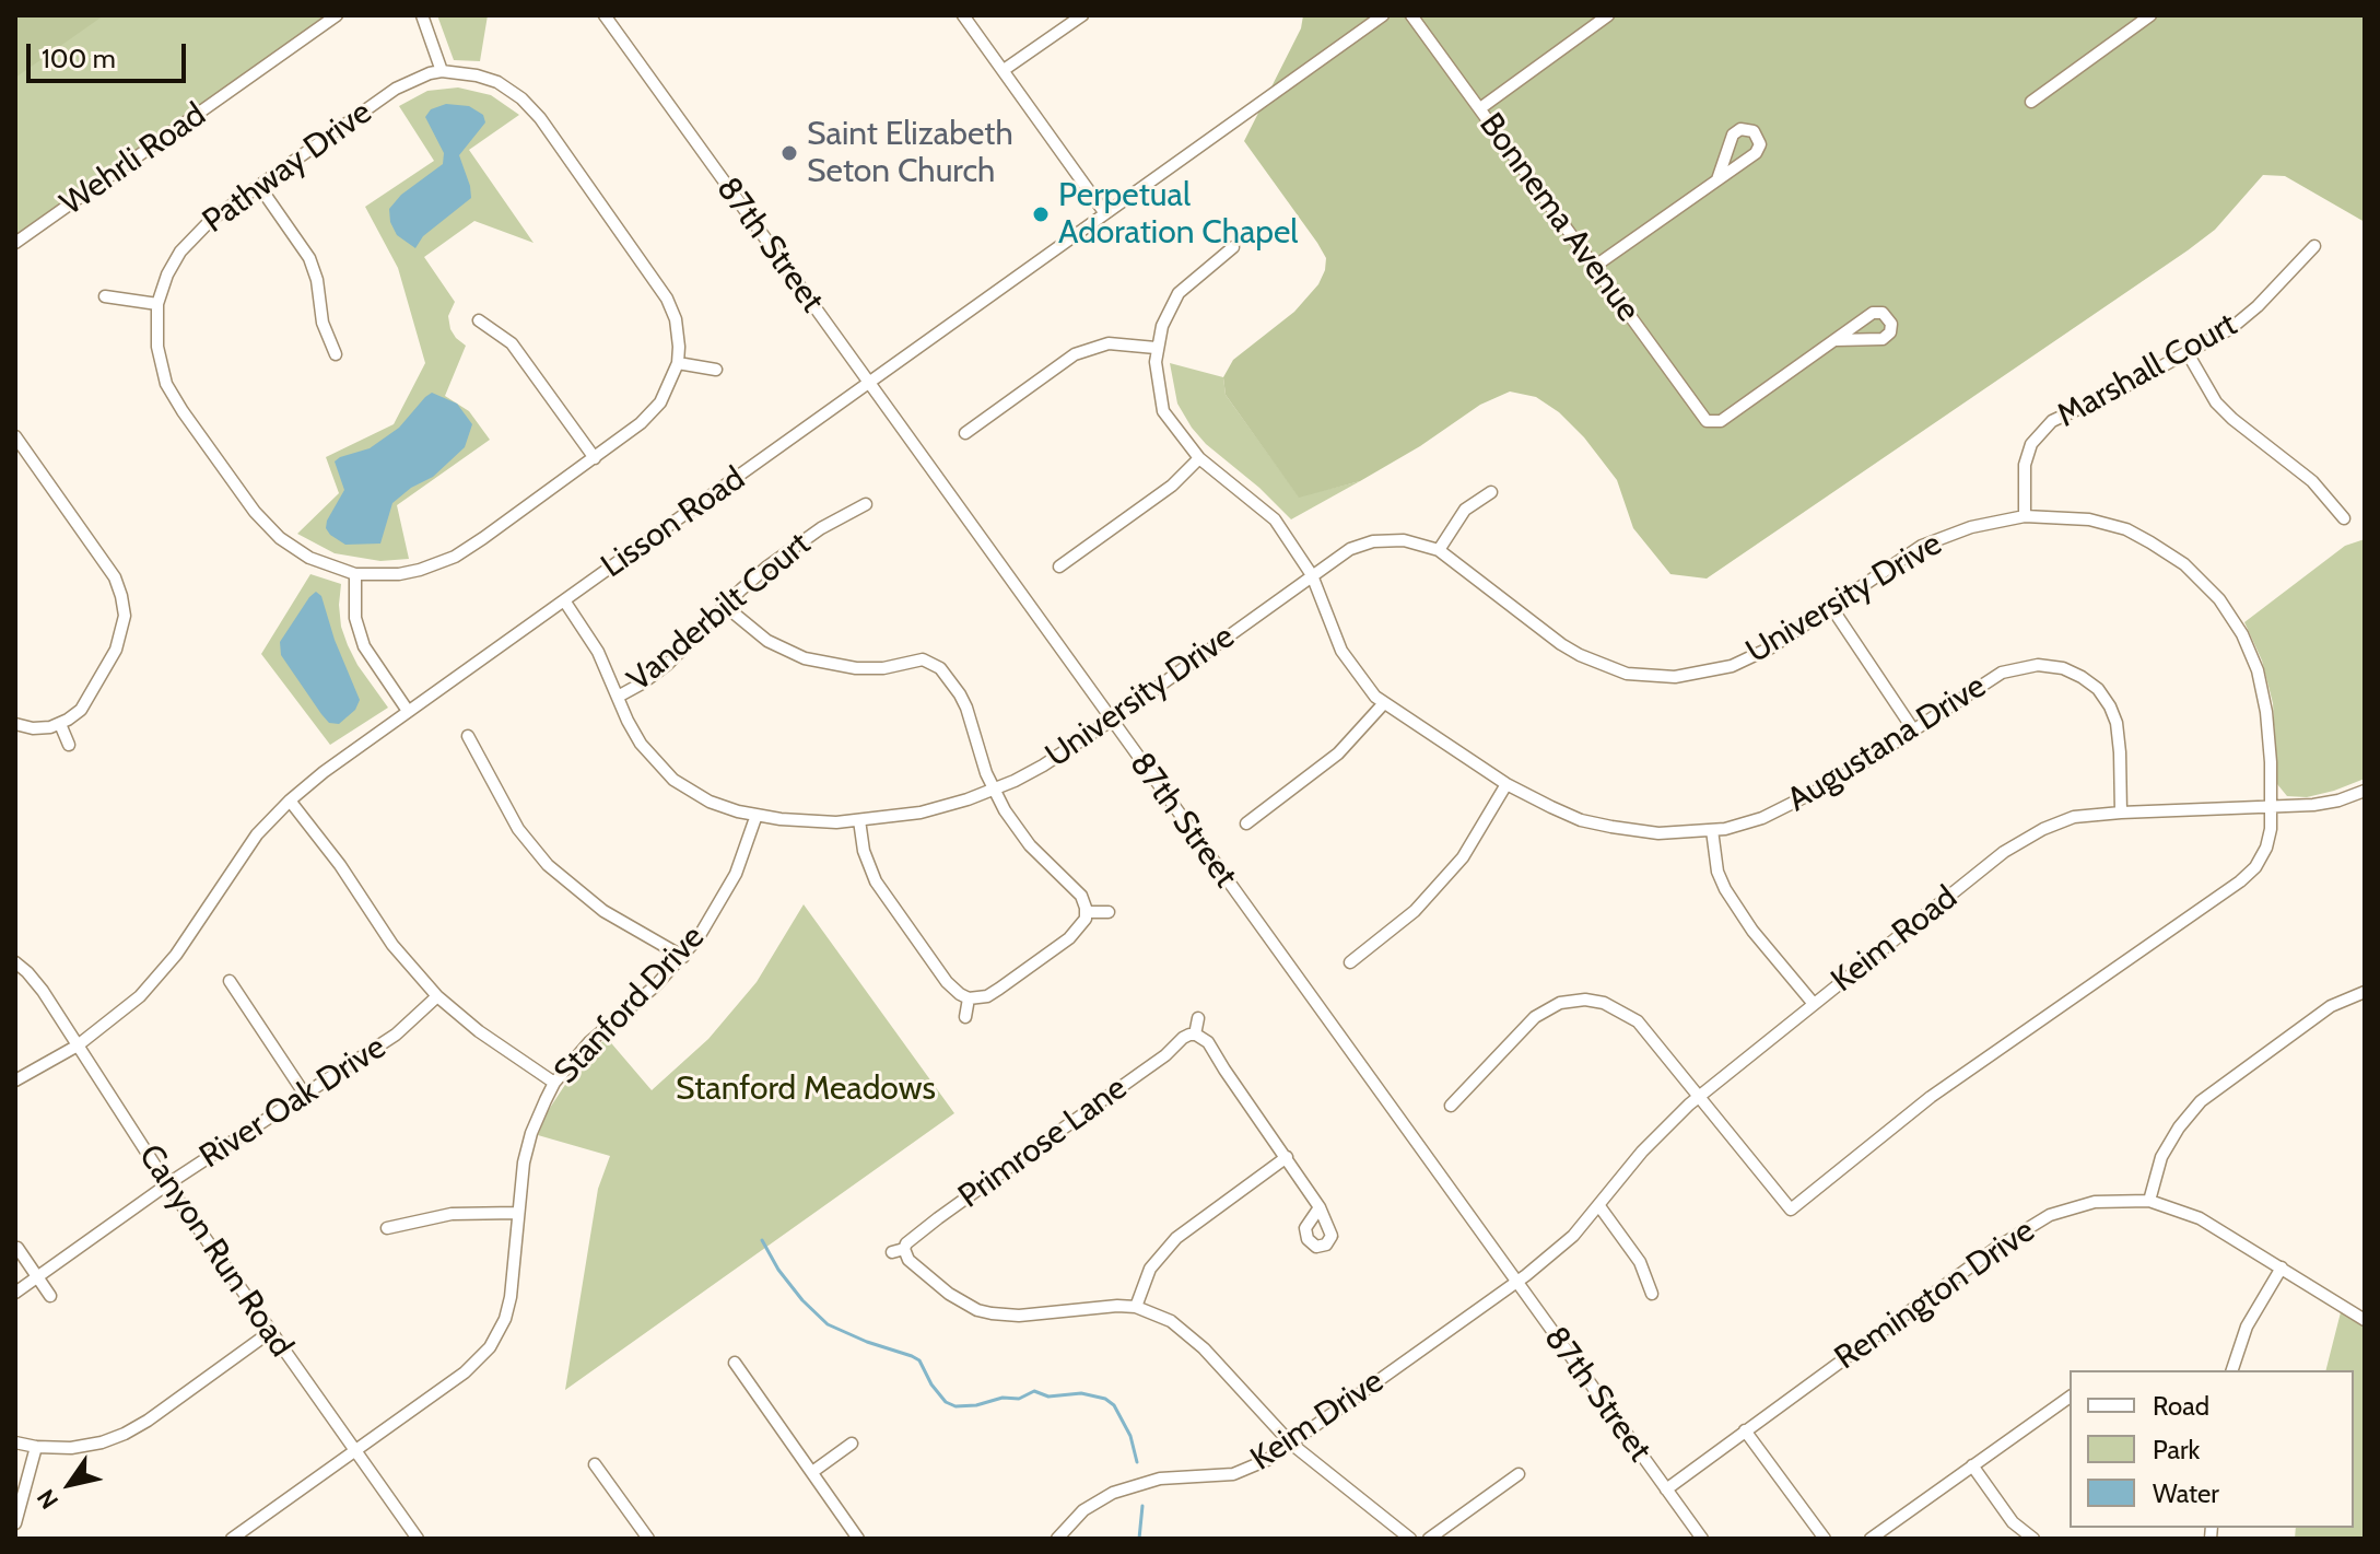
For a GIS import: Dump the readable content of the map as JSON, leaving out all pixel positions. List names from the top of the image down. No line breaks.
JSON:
{"streets":{"street":["Wehrli Road","Pathway Drive","Bonnema Avenue","87th Street","Marshall Court","Lisson Road","University Drive","Vanderbilt Court","Augustana Drive","Keim Road","Stanford Drive","River Oak Drive","Primrose Lane","Canyon Run Road","Remington Drive","Keim Drive"]},"crossings":[["87th Street","Lisson Road"],["87th Street","University Drive"],["87th Street","Keim Road"],["87th Street","Remington Drive"],["87th Street","Keim Drive"],["Marshall Court","University Drive"],["Lisson Road","University Drive"],["Lisson Road","Canyon Run Road"],["University Drive","Vanderbilt Court"],["University Drive","Augustana Drive"],["University Drive","Keim Road"],["University Drive","Stanford Drive"],["Augustana Drive","Keim Road"],["Keim Road","Keim Drive"],["Stanford Drive","Canyon Run Road"],["River Oak Drive","Canyon Run Road"]],"parks":["Stanford Meadows"],"places":["Saint Elizabeth Seton Church","Perpetual Adoration Chapel"],"legend":["Road","Park","Water"],"scale_bar":"100 m","north":"bottom left"}
